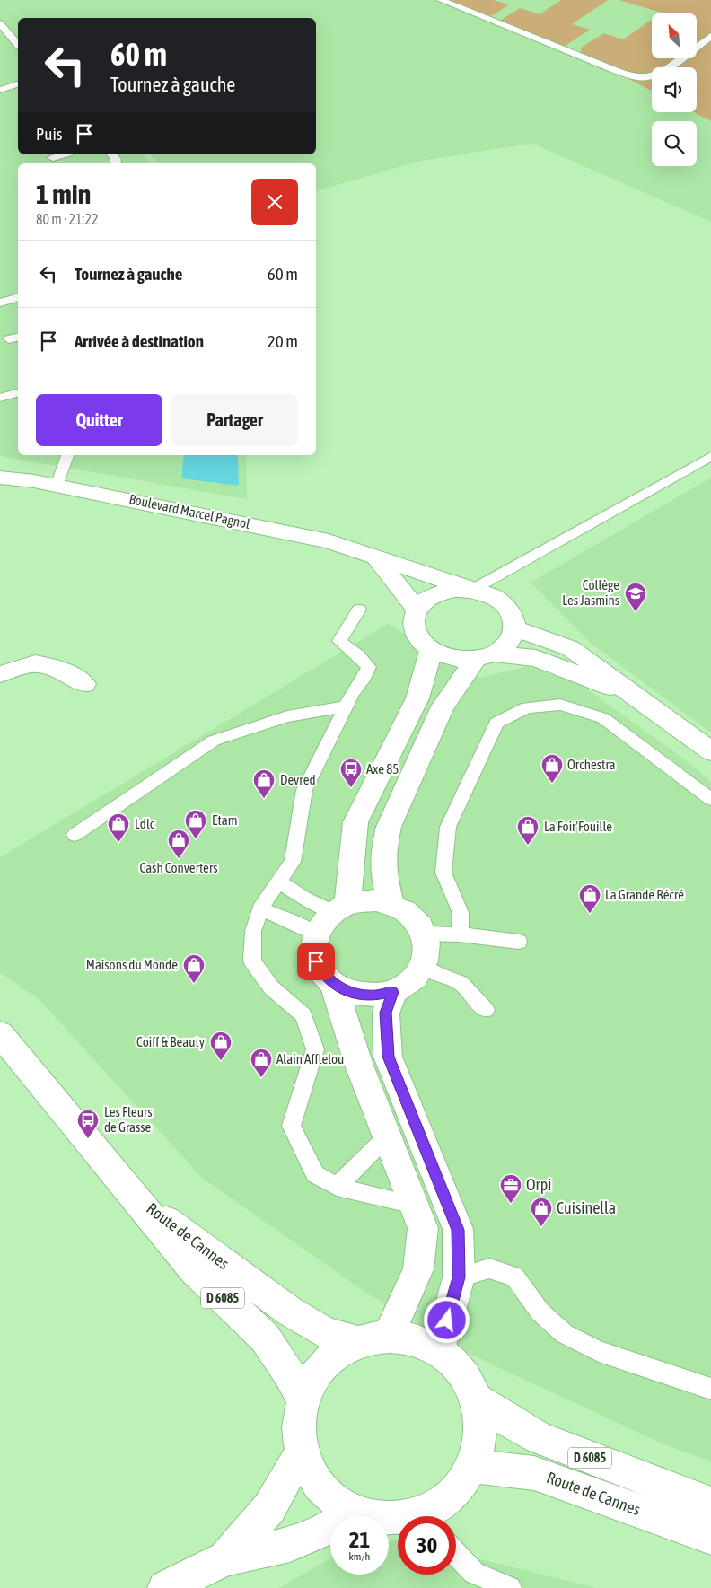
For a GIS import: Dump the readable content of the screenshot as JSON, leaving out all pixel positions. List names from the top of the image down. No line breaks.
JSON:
{"streets":{"street":["Boulevard Marcel Pagnol","Route de Cannes","D 6085"]},"places":{"school or university":["Collège Les Jasmins"],"shop":["Orchestra","Devred","Etam","Ldlc","La Foir'Fouille","Cash Converters","La Grande Récré","Maisons du Monde","Coiff & Beauty","Alain Afflelou","Cuisinella"],"bus stop":["Axe 85","Les Fleurs de Grasse"],"office":["Orpi"]},"north":"top left","page":{"turn":["60 m","Tournez à gauche"],"then":"Puis","heading":["1 min","80 m · 21:22"],"list":[{"name":"Tournez à gauche","value":"60 m"},{"name":"Arrivée à destination","value":"20 m"}],"buttons":["Quitter","Partager"],"speed":"21 km/h","limit":"30"}}
